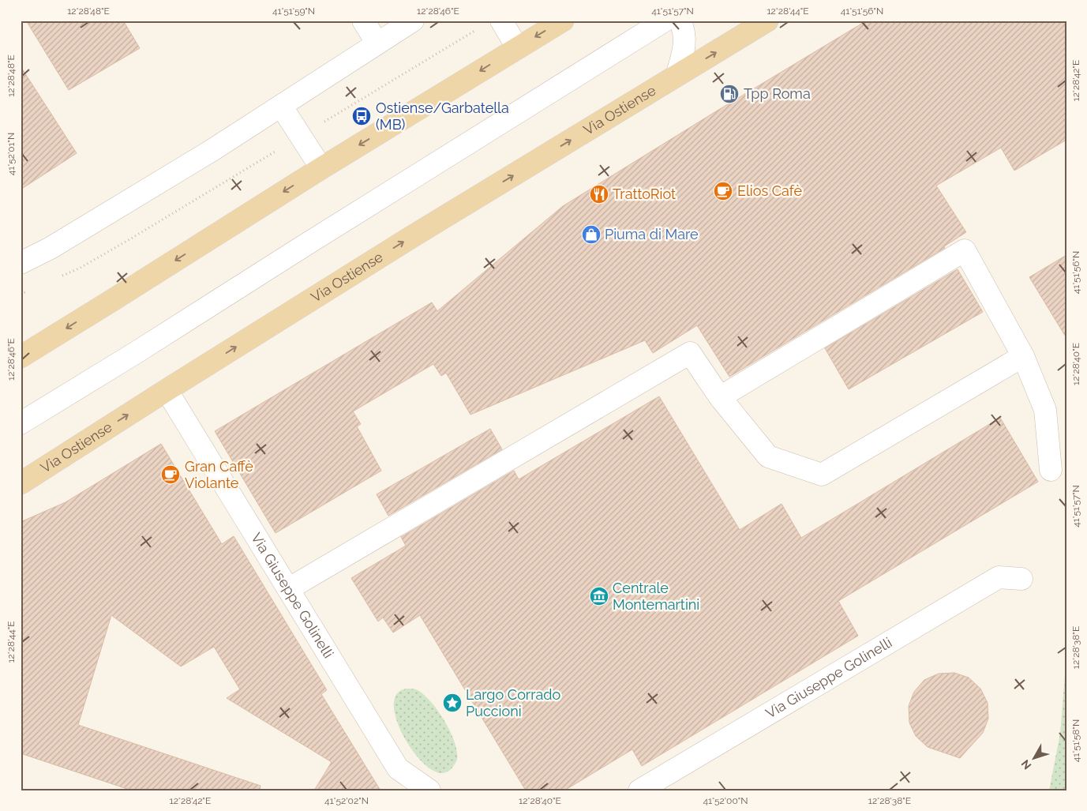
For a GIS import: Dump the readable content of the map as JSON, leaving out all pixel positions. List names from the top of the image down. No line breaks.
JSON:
{"streets":{"main road":["Via Ostiense"],"street":["Via Giuseppe Golinelli"]},"crossings":[["Via Ostiense","Via Giuseppe Golinelli"]],"places":{"fuel station":["Tpp Roma"],"bus stop":["Ostiense/Garbatella (MB)"],"cafe":["Elios Cafè","Gran Caffè Violante"],"restaurant":["TrattoRiot"],"shop":["Piuma di Mare"],"museum":["Centrale Montemartini"],"place":["Largo Corrado Puccioni"]},"north":"bottom left","coordinates":["12°28'48\"E","41°51'59\"N","12°28'46\"E","41°51'57\"N","12°28'44\"E","41°51'56\"N","12°28'42\"E","41°52'01\"N","12°28'40\"E","12°28'38\"E","41°51'58\"N","41°52'02\"N","41°52'00\"N"]}
